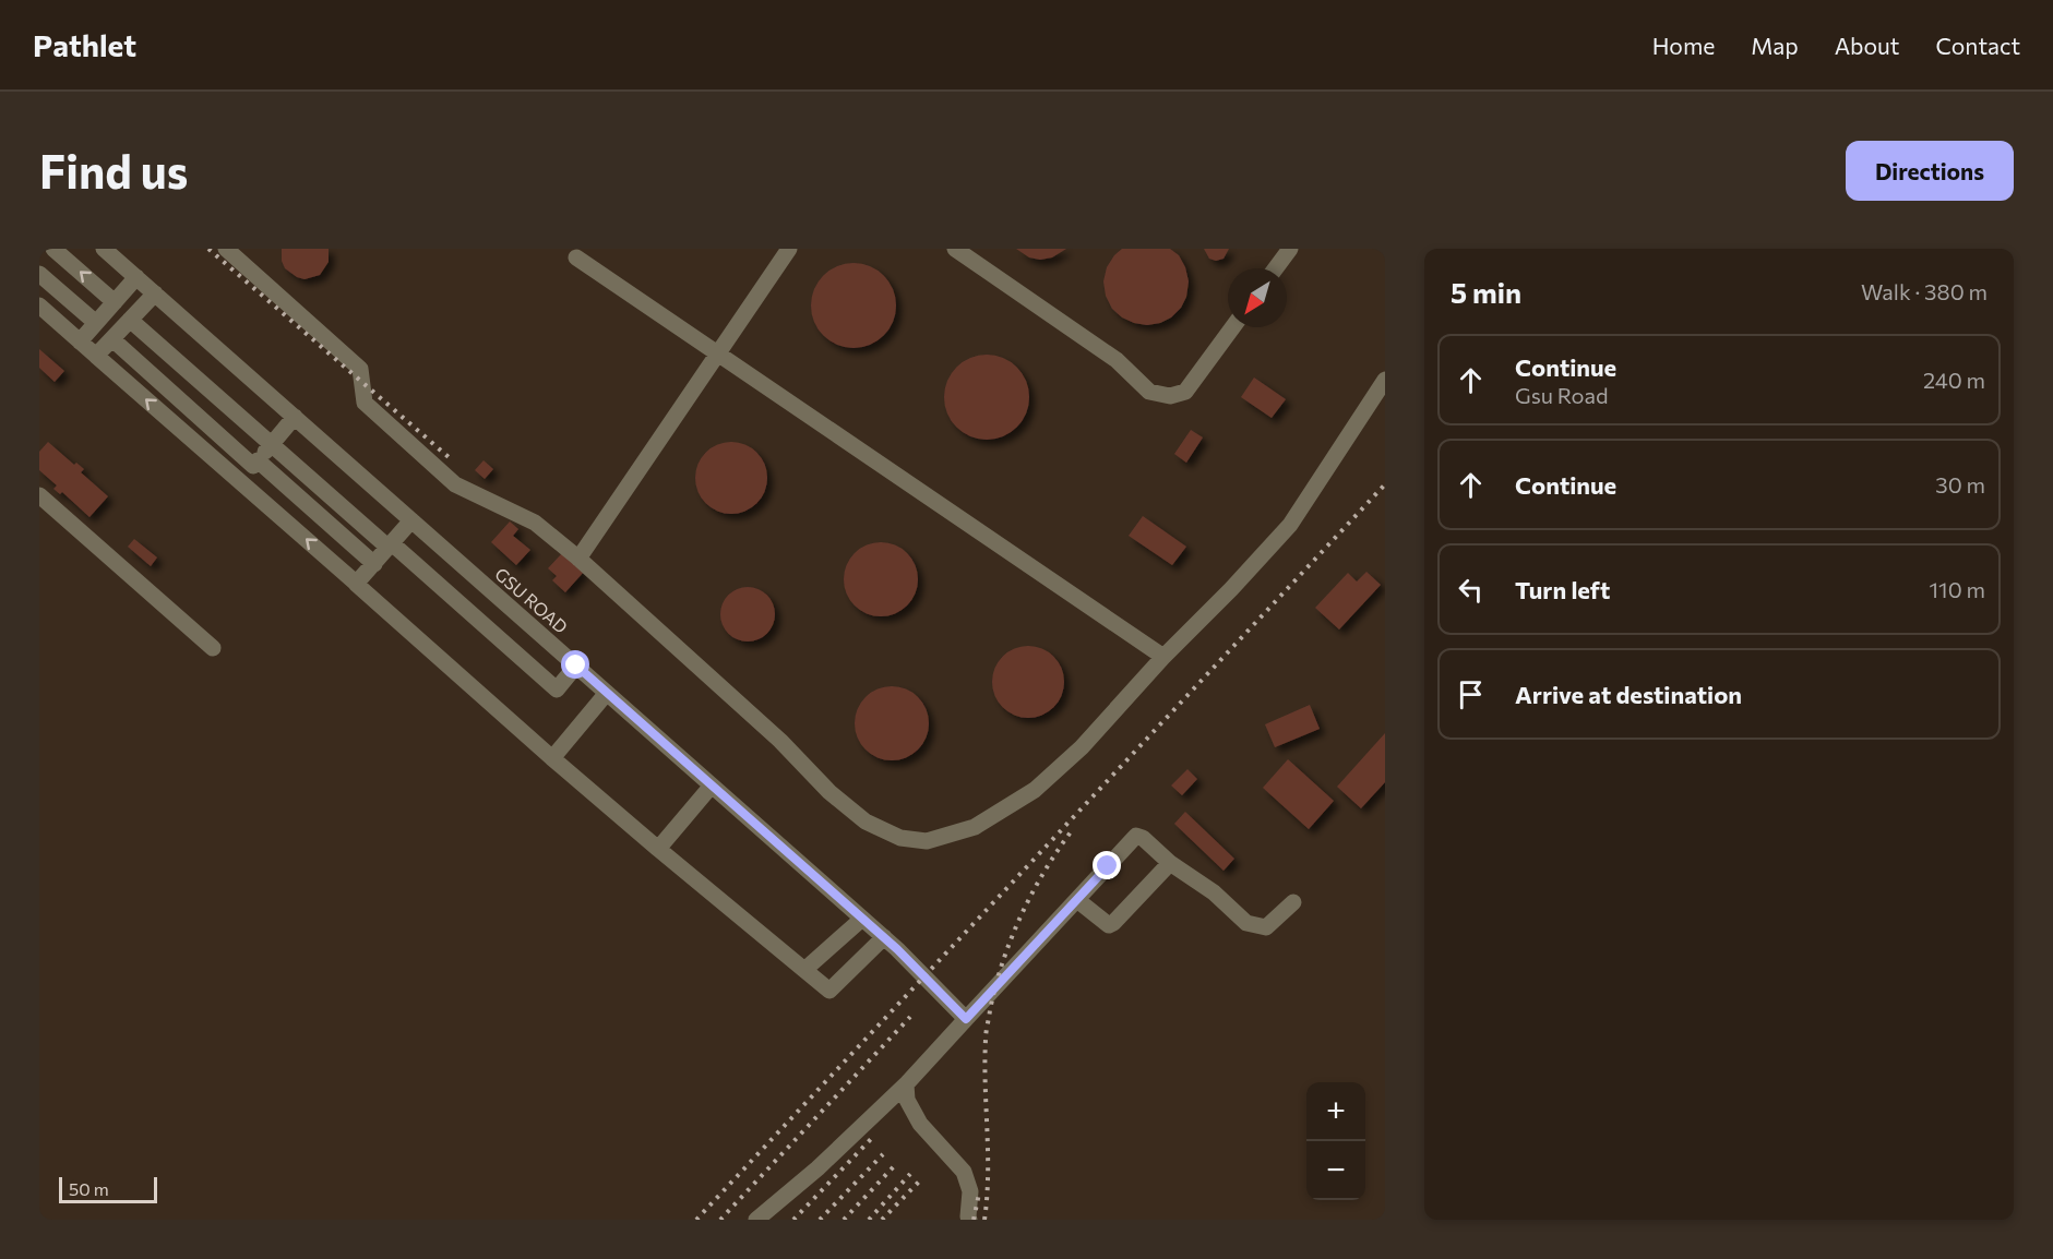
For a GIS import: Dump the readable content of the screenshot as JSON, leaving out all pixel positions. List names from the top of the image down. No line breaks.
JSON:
{"streets":{"street":["GSU ROAD"]},"scale_bar":"50 m","north":"bottom left","page":{"header":"Pathlet","nav":["Home","Map","About","Contact"],"buttons":"Directions","title":"Find us","heading":["5 min","Walk · 380 m"],"list":[["Continue","Gsu Road","240 m"],["Continue","30 m"],["Turn left","110 m"],"Arrive at destination"],"map_buttons":["+","−"],"scale":"50 m"}}
